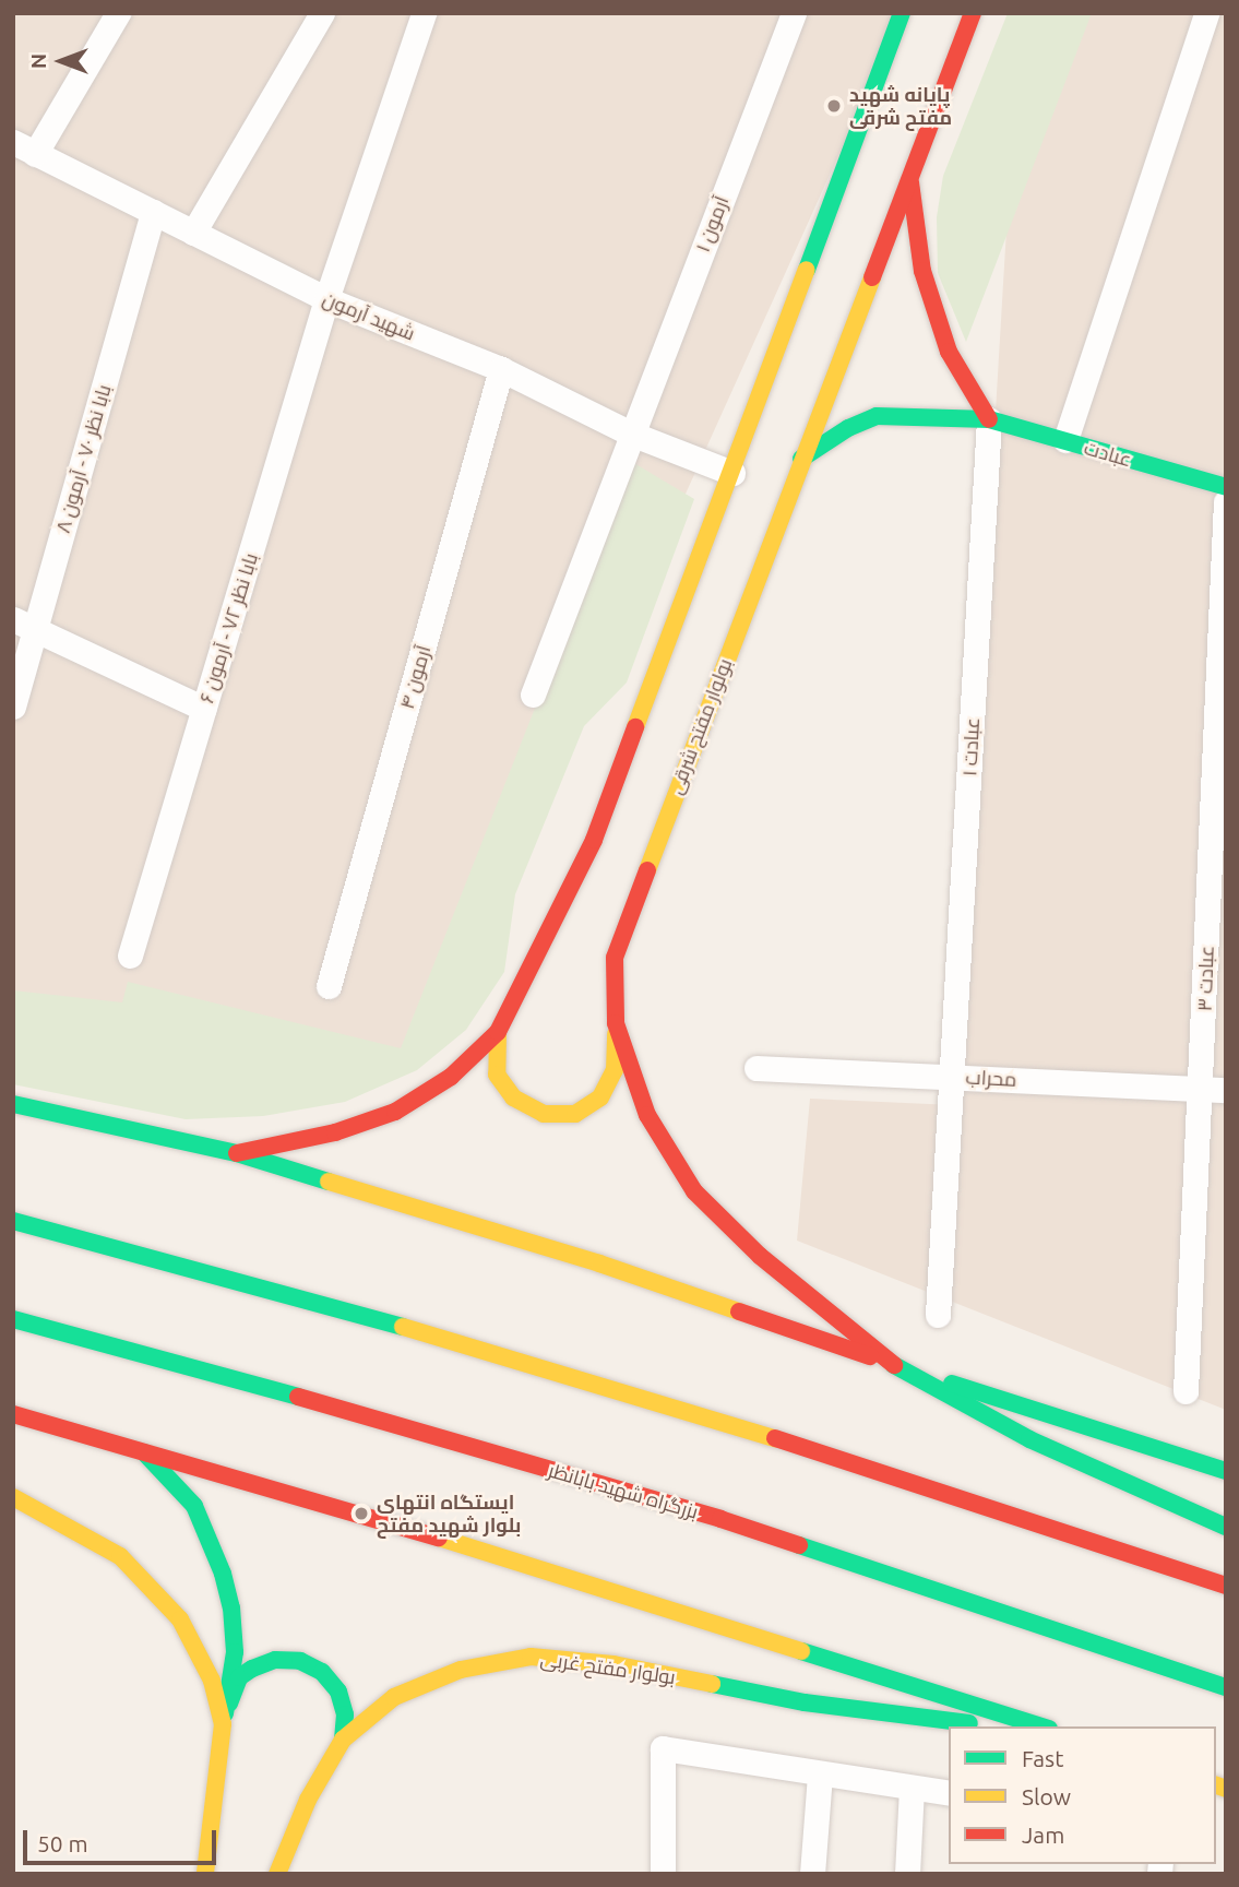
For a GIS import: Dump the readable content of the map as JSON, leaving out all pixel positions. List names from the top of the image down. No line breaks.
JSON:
{"streets":{"main road":["عبادت","بولوار مفتح شرقی","بزرگراه شهید بابانظر","بولوار مفتح غربی"],"street":["آرمون ۱","شهید آرمون","بابا نظر ۷۰ - آرمون ۸","بابا نظر ۷۲ - آرمون ۶","آرمون ۴","عبادت ۱","عبادت ۳","محراب"]},"crossings":[["آرمون ۱","شهید آرمون"],["شهید آرمون","بابا نظر ۷۰ - آرمون ۸"],["شهید آرمون","بابا نظر ۷۲ - آرمون ۶"],["شهید آرمون","آرمون ۴"],["عبادت","بولوار مفتح شرقی"],["عبادت","عبادت ۱"],["عبادت ۱","محراب"],["عبادت ۳","محراب"]],"places":["پایانه شهید مفتح شرقی","ایستگاه انتهای بلوار شهید مفتح"],"legend":["Fast","Slow","Jam"],"scale_bar":"50 m","north":"left"}
